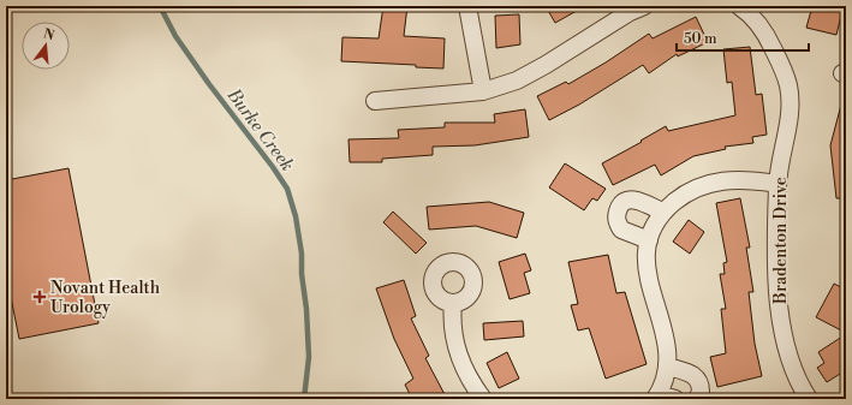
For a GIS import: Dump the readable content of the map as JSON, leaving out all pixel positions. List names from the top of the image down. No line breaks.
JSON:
{"streets":{"street":["Bradenton Drive"]},"water":["Burke Creek"],"places":{"health":["Novant Health Urology"]},"scale_bar":"50 m","north":"top"}
